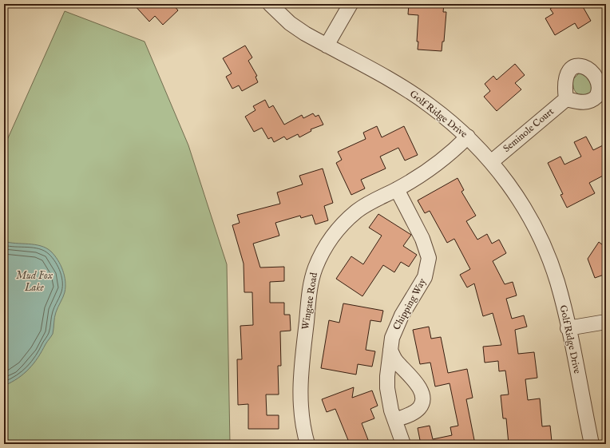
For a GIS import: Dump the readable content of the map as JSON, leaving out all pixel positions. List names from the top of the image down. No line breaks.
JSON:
{"streets":{"street":["Golf Ridge Drive","Seminole Court","Wingate Road","Chipping Way"]},"crossings":[["Golf Ridge Drive","Seminole Court"],["Golf Ridge Drive","Wingate Road"],["Wingate Road","Chipping Way"]],"water":["Mud Fox Lake"]}
